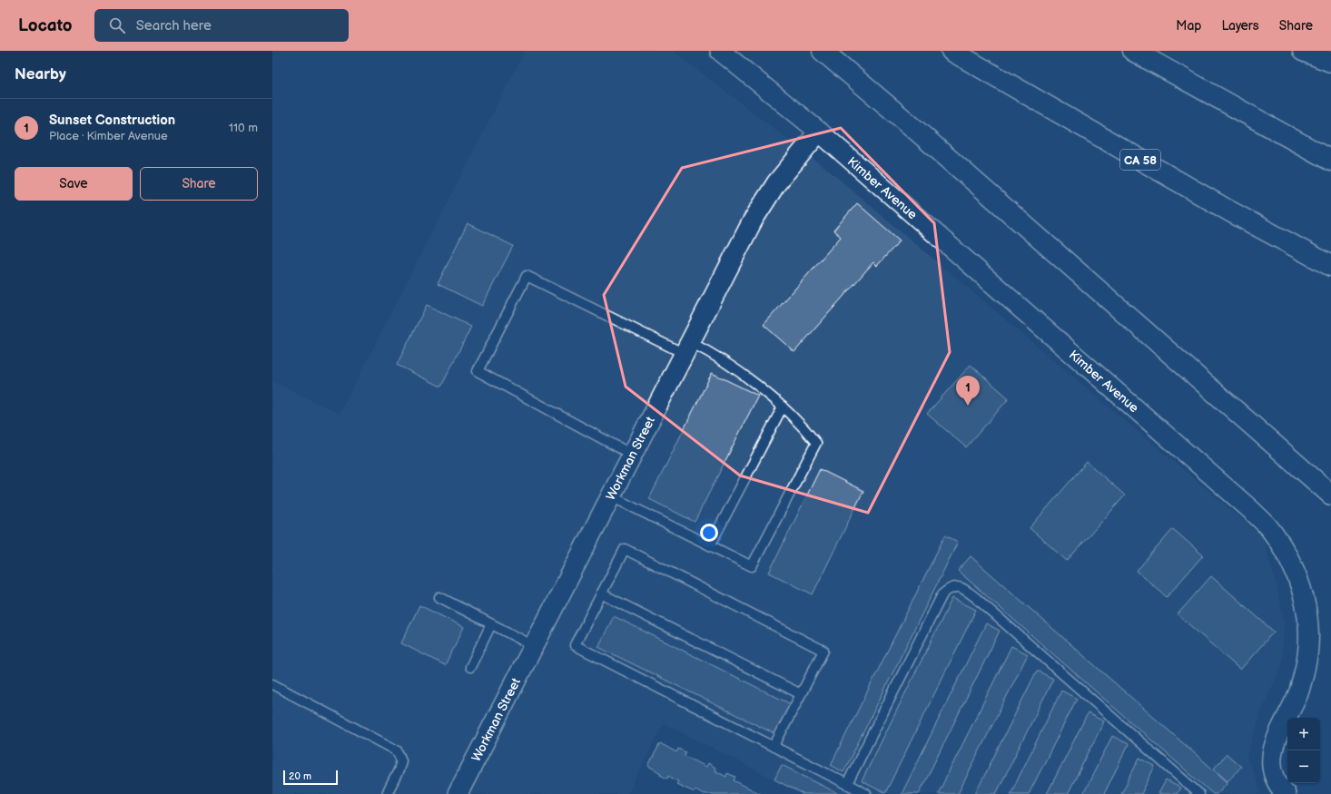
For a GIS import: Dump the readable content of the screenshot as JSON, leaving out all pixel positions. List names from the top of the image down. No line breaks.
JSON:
{"streets":{"highway":["CA 58"],"street":["Kimber Avenue","Workman Street"]},"crossings":[["Kimber Avenue","Workman Street"]],"scale_bar":"20 m","page":{"header":"Locato","search":"Search here","nav":["Map","Layers","Share"],"heading":"Nearby","list":[{"mark":"1","name":"Sunset Construction","note":"Place · Kimber Avenue","value":"110 m"}],"buttons":["Save","Share"],"pins":"1","map_buttons":["+","−"],"scale":"20 m"}}
